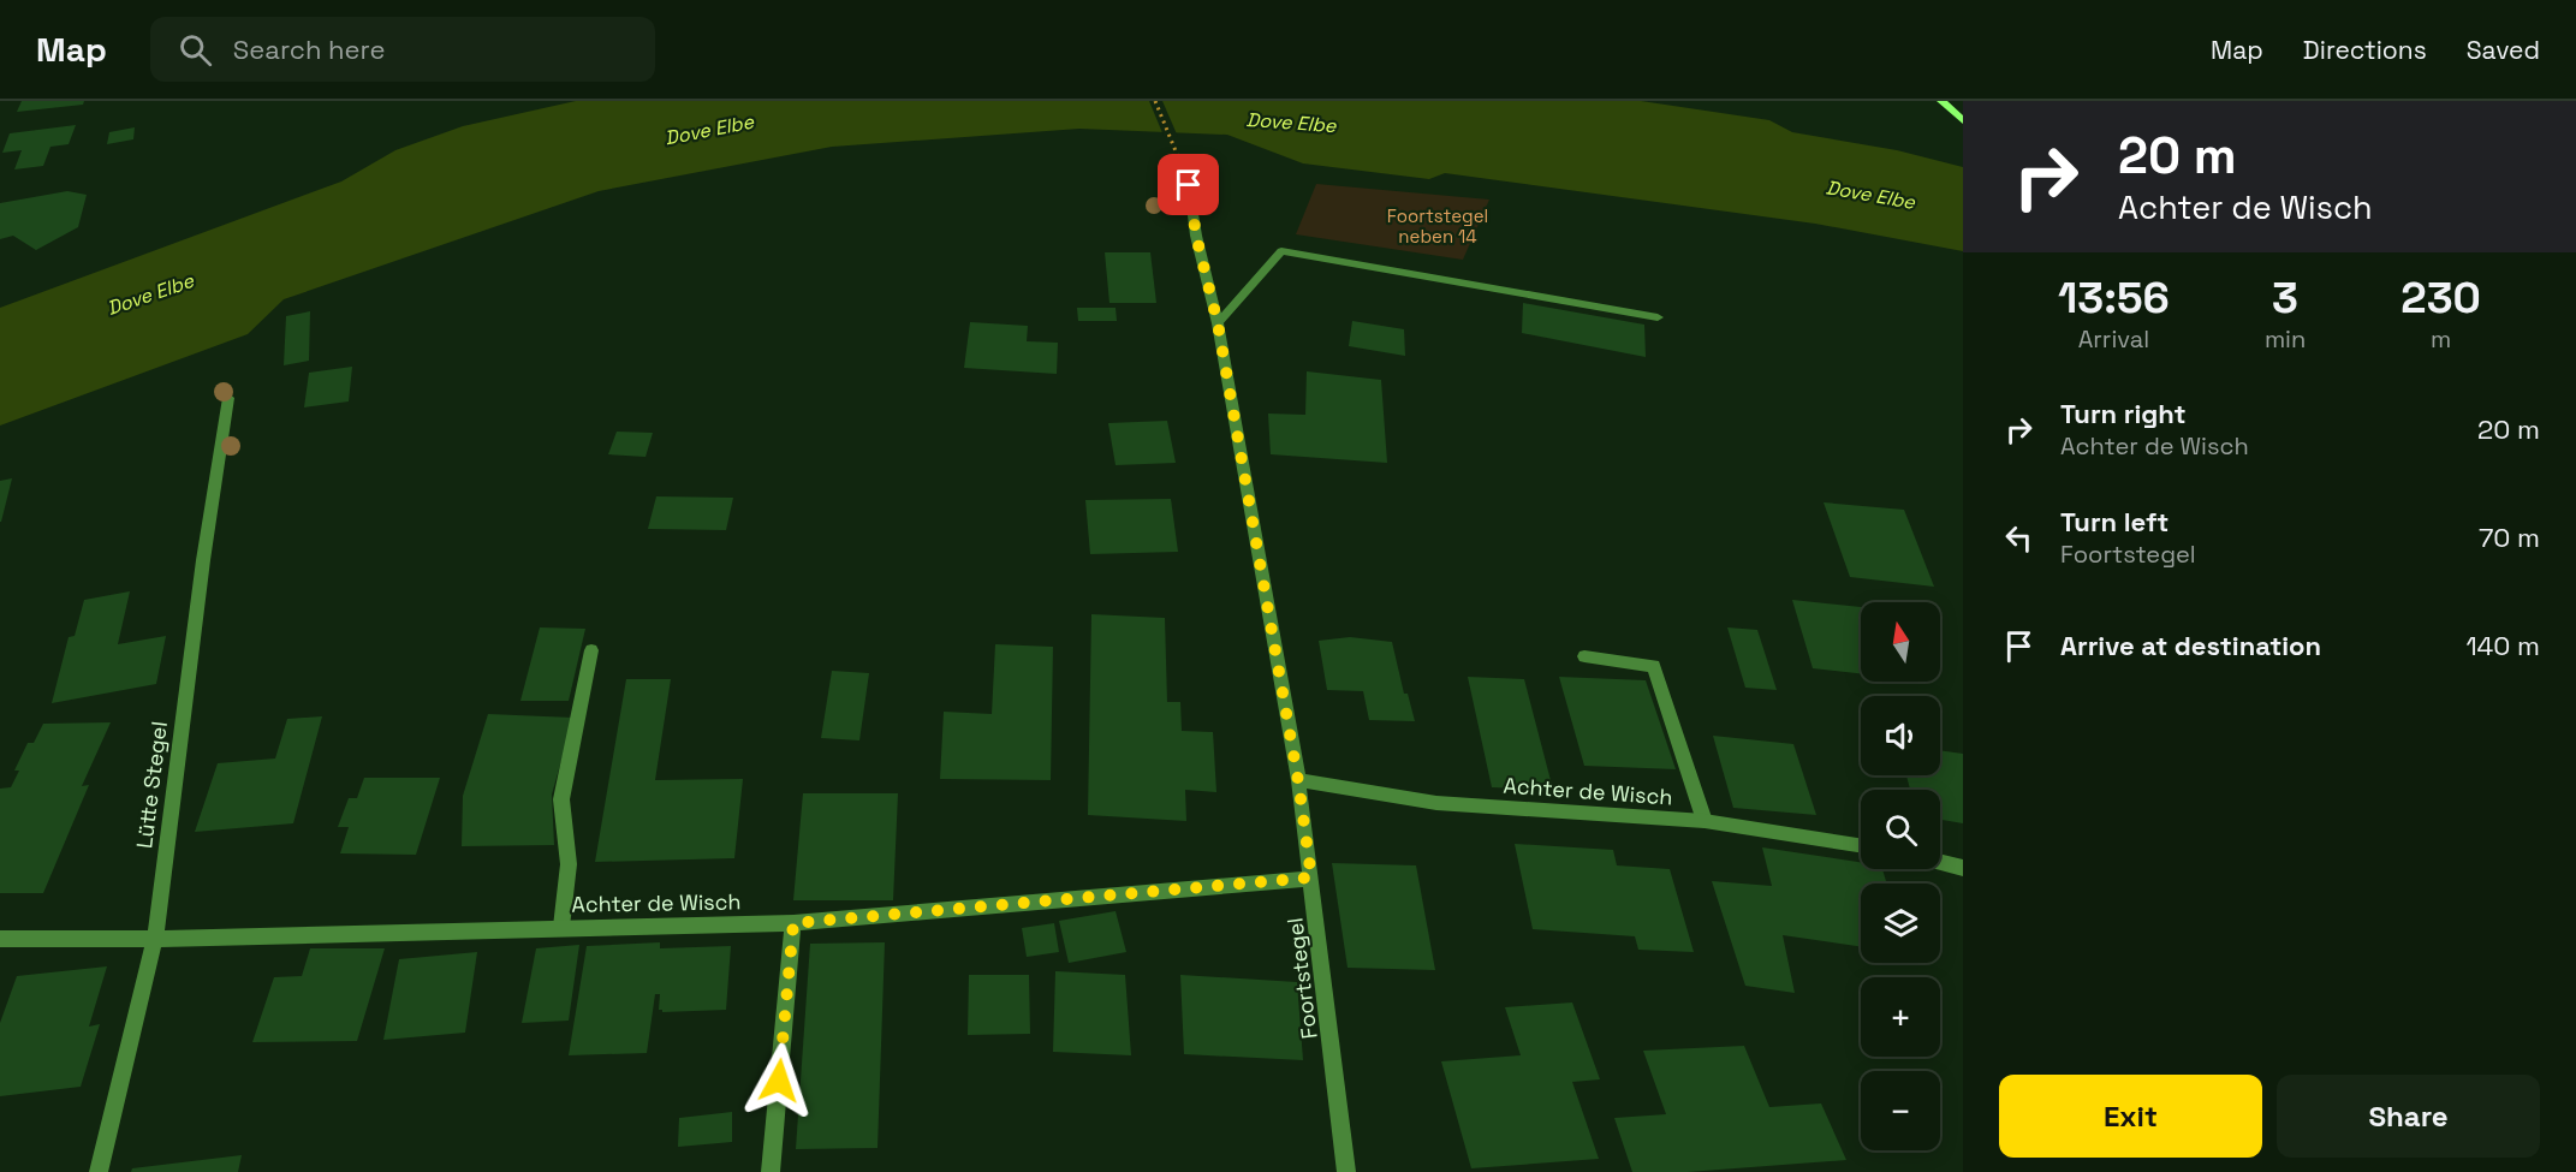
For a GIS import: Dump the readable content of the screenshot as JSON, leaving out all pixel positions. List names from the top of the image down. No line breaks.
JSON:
{"streets":{"street":["Lütte Stegel","Achter de Wisch","Foortstegel"]},"crossings":[["Lütte Stegel","Achter de Wisch"],["Achter de Wisch","Foortstegel"]],"water":["Dove Elbe"],"parks":["Foortstegel neben 14"],"north":"top","page":{"header":"Map","search":"Search here","nav":["Map","Directions","Saved"],"turn":["20 m","Achter de Wisch"],"eta":["13:56","Arrival","3","min","230","m"],"list":[{"name":"Turn right","note":"Achter de Wisch","value":"20 m"},{"name":"Turn left","note":"Foortstegel","value":"70 m"},{"name":"Arrive at destination","value":"140 m"}],"map_buttons":["+","−"],"buttons":["Exit","Share"]}}
